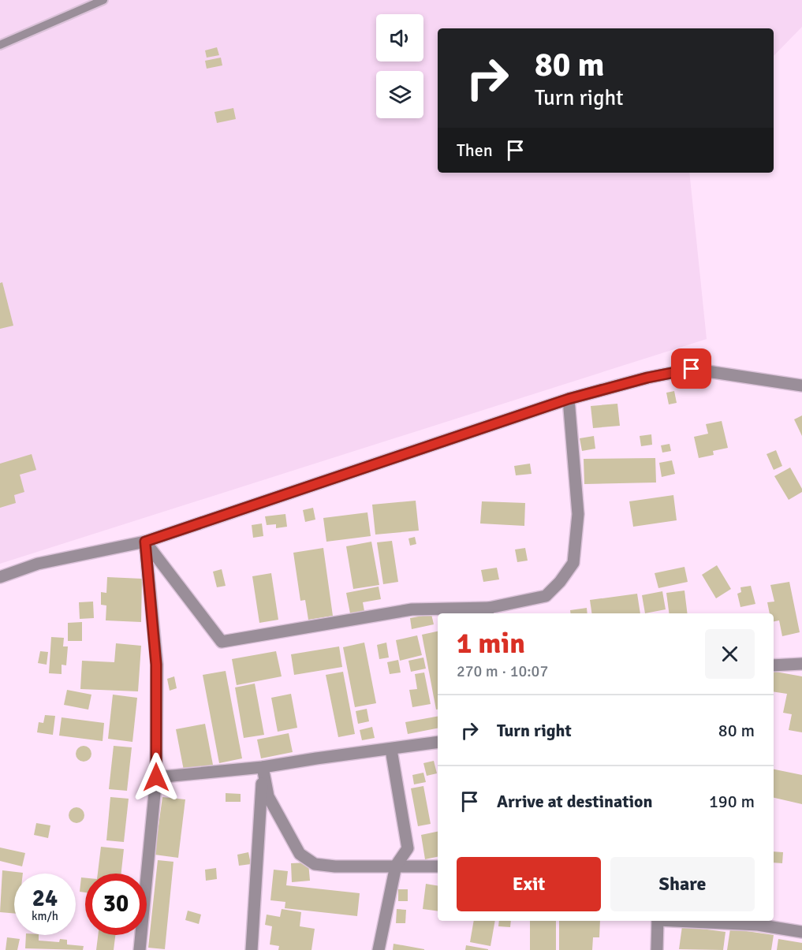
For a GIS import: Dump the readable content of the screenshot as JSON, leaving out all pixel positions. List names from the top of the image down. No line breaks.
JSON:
{"page":{"turn":["80 m","Turn right"],"then":"Then","heading":["1 min","270 m · 10:07"],"list":[{"name":"Turn right","value":"80 m"},{"name":"Arrive at destination","value":"190 m"}],"buttons":["Exit","Share"],"speed":"24 km/h","limit":"30"}}
